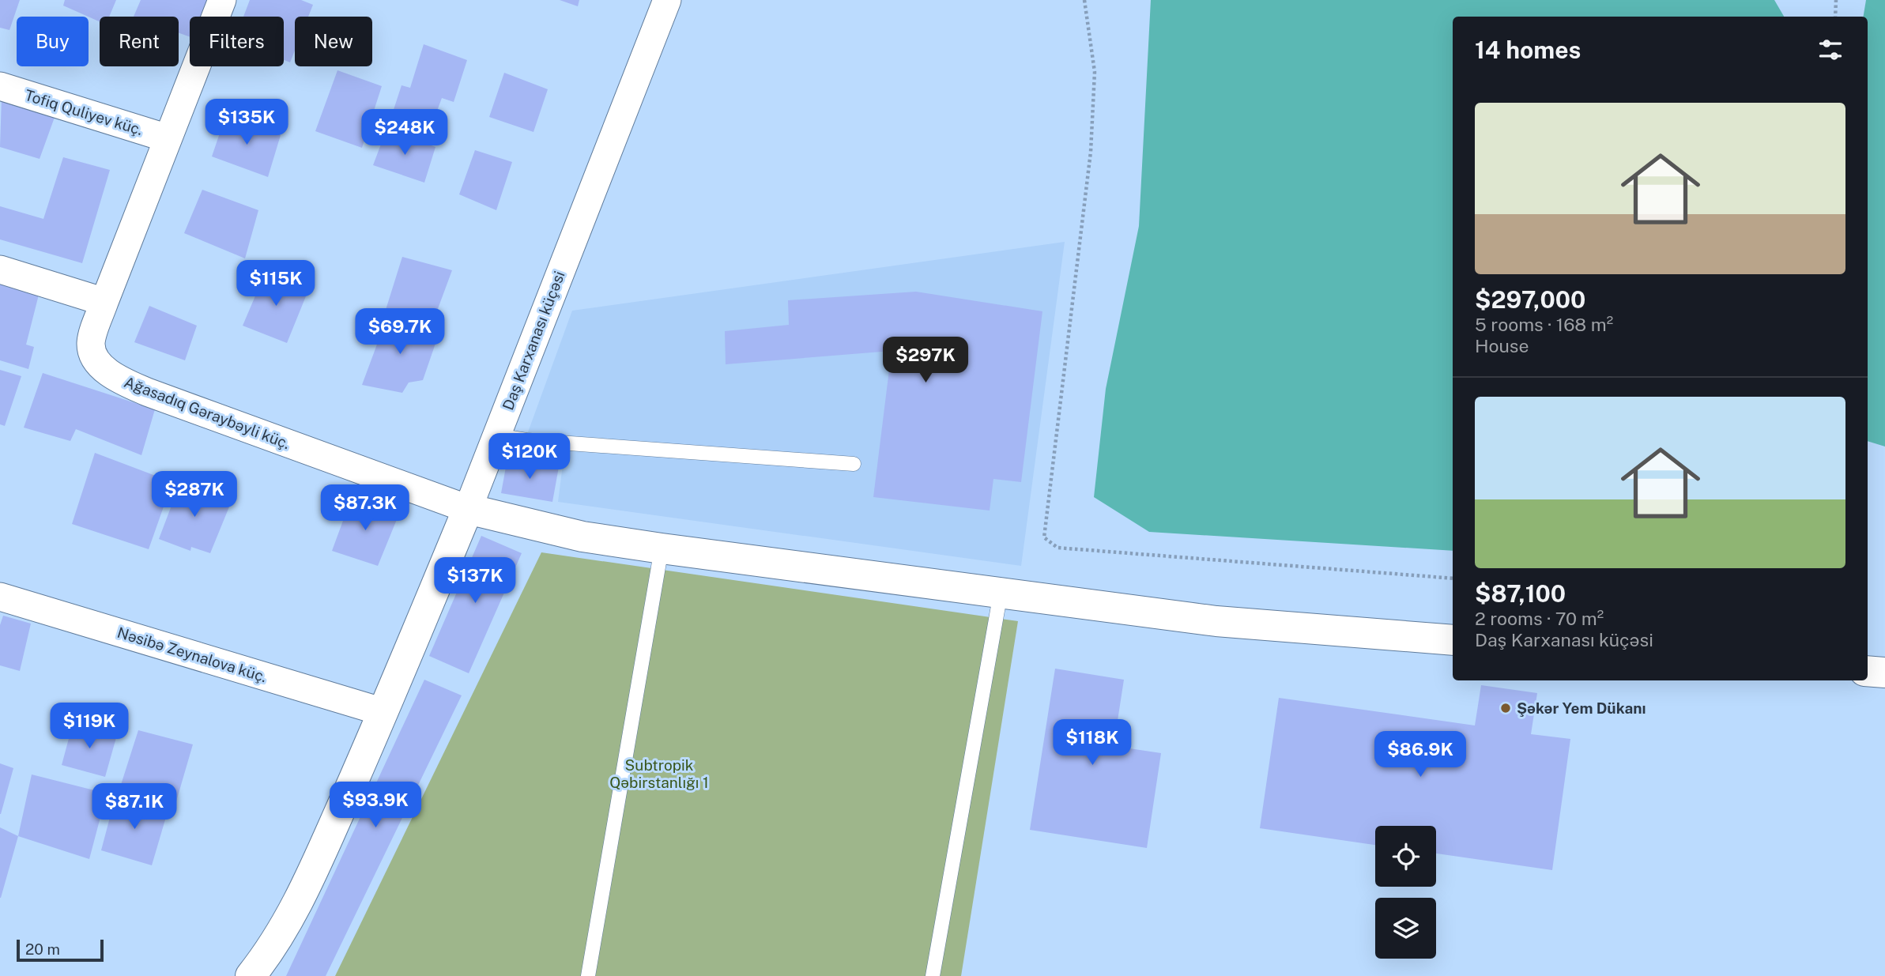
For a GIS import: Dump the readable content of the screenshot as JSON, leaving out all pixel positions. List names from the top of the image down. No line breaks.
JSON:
{"streets":{"street":["Tofiq Quliyev küç.","Daş Karxanası küçəsi","Ağasadıq Gəraybəyli küç.","Nəsibə Zeynalova küç."]},"crossings":[["Tofiq Quliyev küç.","Ağasadıq Gəraybəyli küç."],["Daş Karxanası küçəsi","Ağasadıq Gəraybəyli küç."],["Daş Karxanası küçəsi","Nəsibə Zeynalova küç."]],"parks":["Subtropik Qəbirstanlığı 1"],"places":["Şəkər Yem Dükanı"],"scale_bar":"20 m","page":{"chip":["Buy","Rent","Filters","New"],"heading":"14 homes","list":[{"name":"$297,000","note":"5 rooms · 168 m² · House"},{"name":"$87,100","note":"2 rooms · 70 m² · Daş Karxanası küçəsi"}],"price":["$135K","$248K","$115K","$69.7K","$297K","$120K","$287K","$87.3K","$137K","$119K","$118K","$86.9K","$93.9K","$87.1K"],"scale":"20 m"}}
